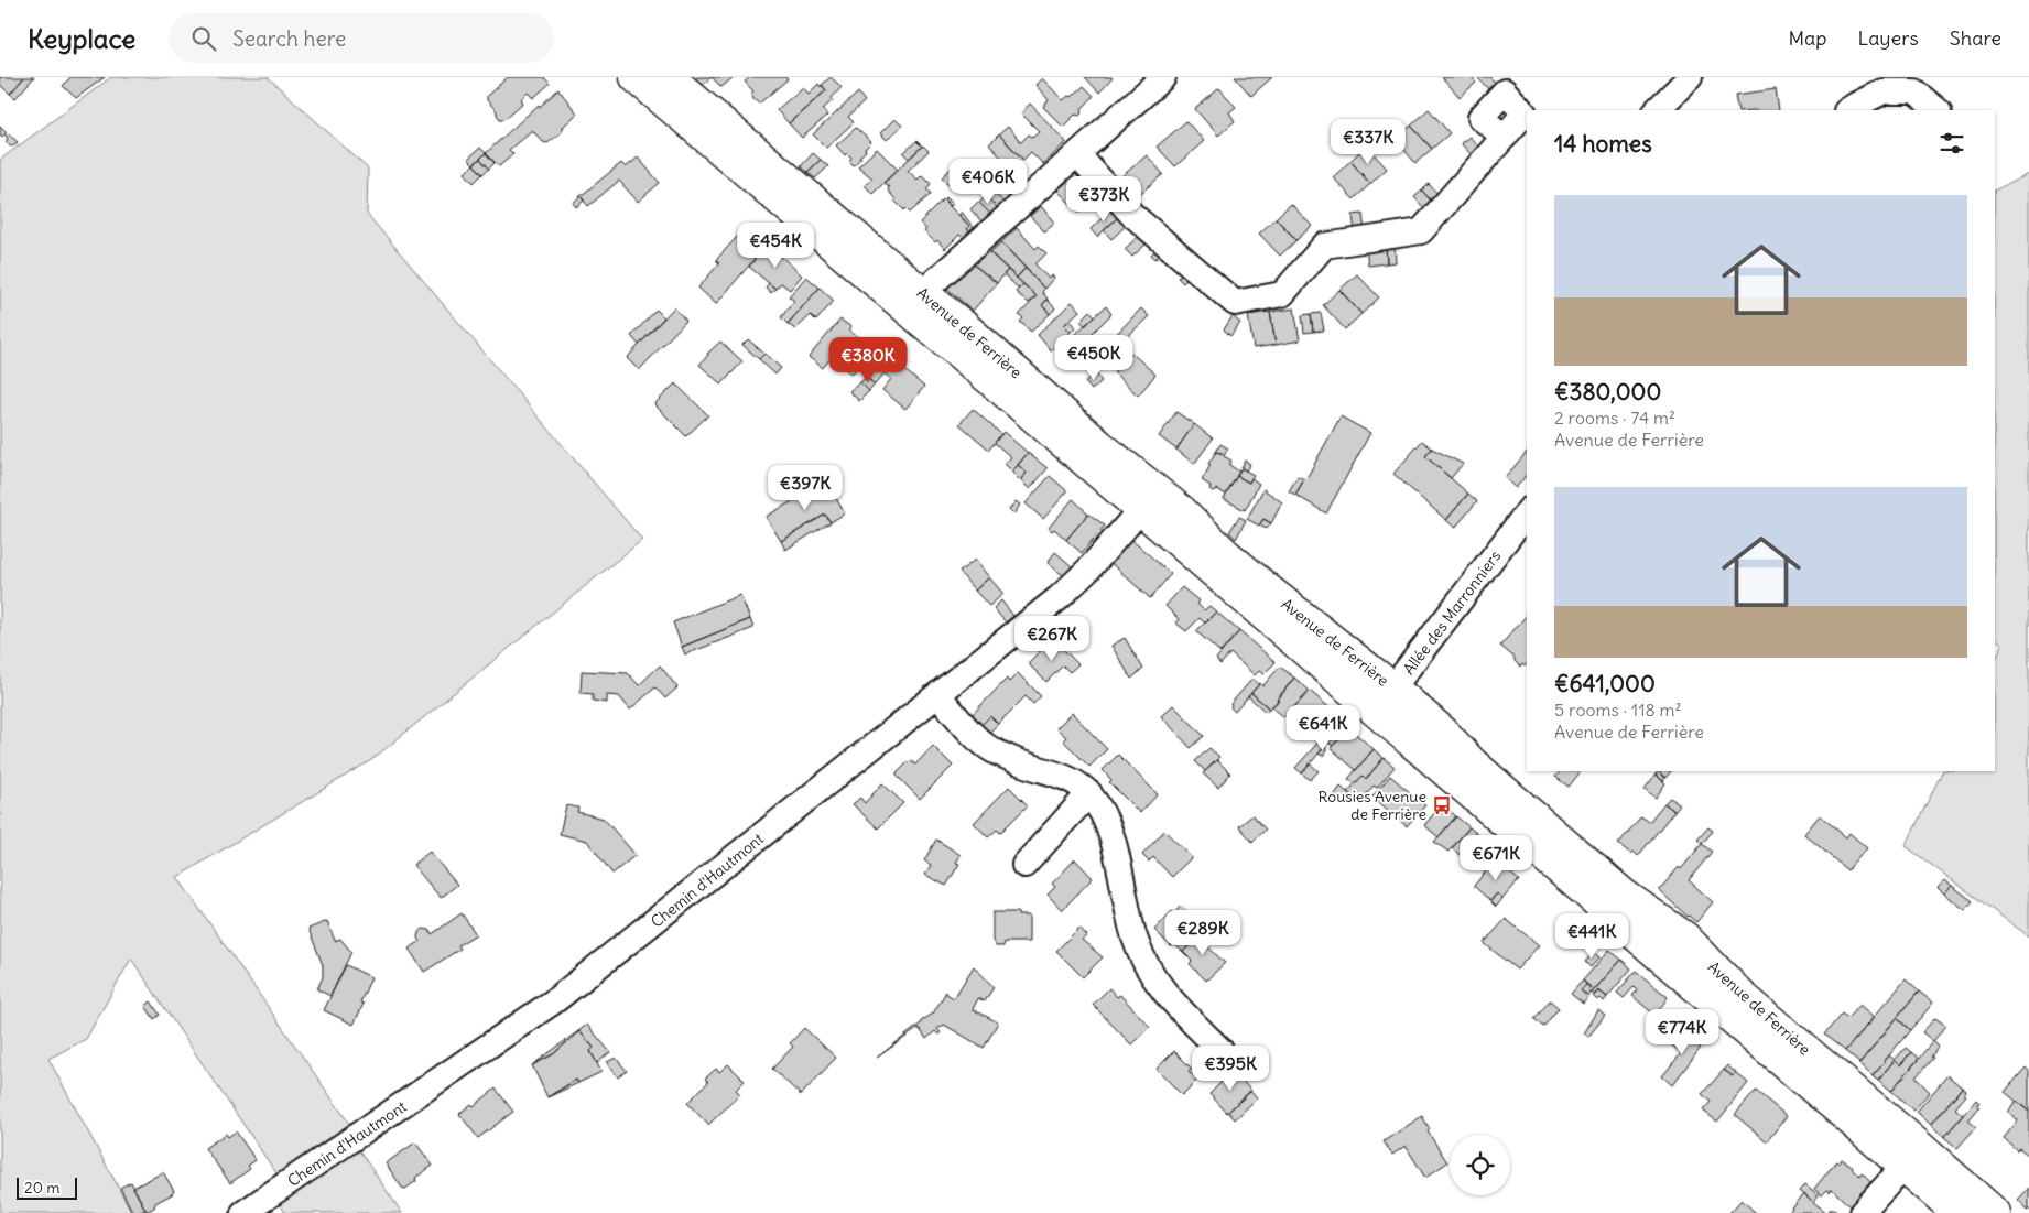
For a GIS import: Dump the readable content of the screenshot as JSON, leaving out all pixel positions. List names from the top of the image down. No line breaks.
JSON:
{"streets":{"main road":["Avenue de Ferrière"],"street":["Allée des Marronniers","Chemin d'Hautmont"]},"crossings":[["Avenue de Ferrière","Allée des Marronniers"],["Avenue de Ferrière","Chemin d'Hautmont"]],"places":{"bus stop":["Rousies Avenue de Ferrière"]},"scale_bar":"20 m","page":{"header":"Keyplace","search":"Search here","nav":["Map","Layers","Share"],"heading":"14 homes","price":["€337K","€406K","€373K","€454K","€450K","€380K","€397K","€267K","€641K","€671K","€289K","€441K","€774K","€395K"],"list":[{"name":"€380,000","note":"2 rooms · 74 m² · Avenue de Ferrière"},{"name":"€641,000","note":"5 rooms · 118 m² · Avenue de Ferrière"}],"scale":"20 m"}}
